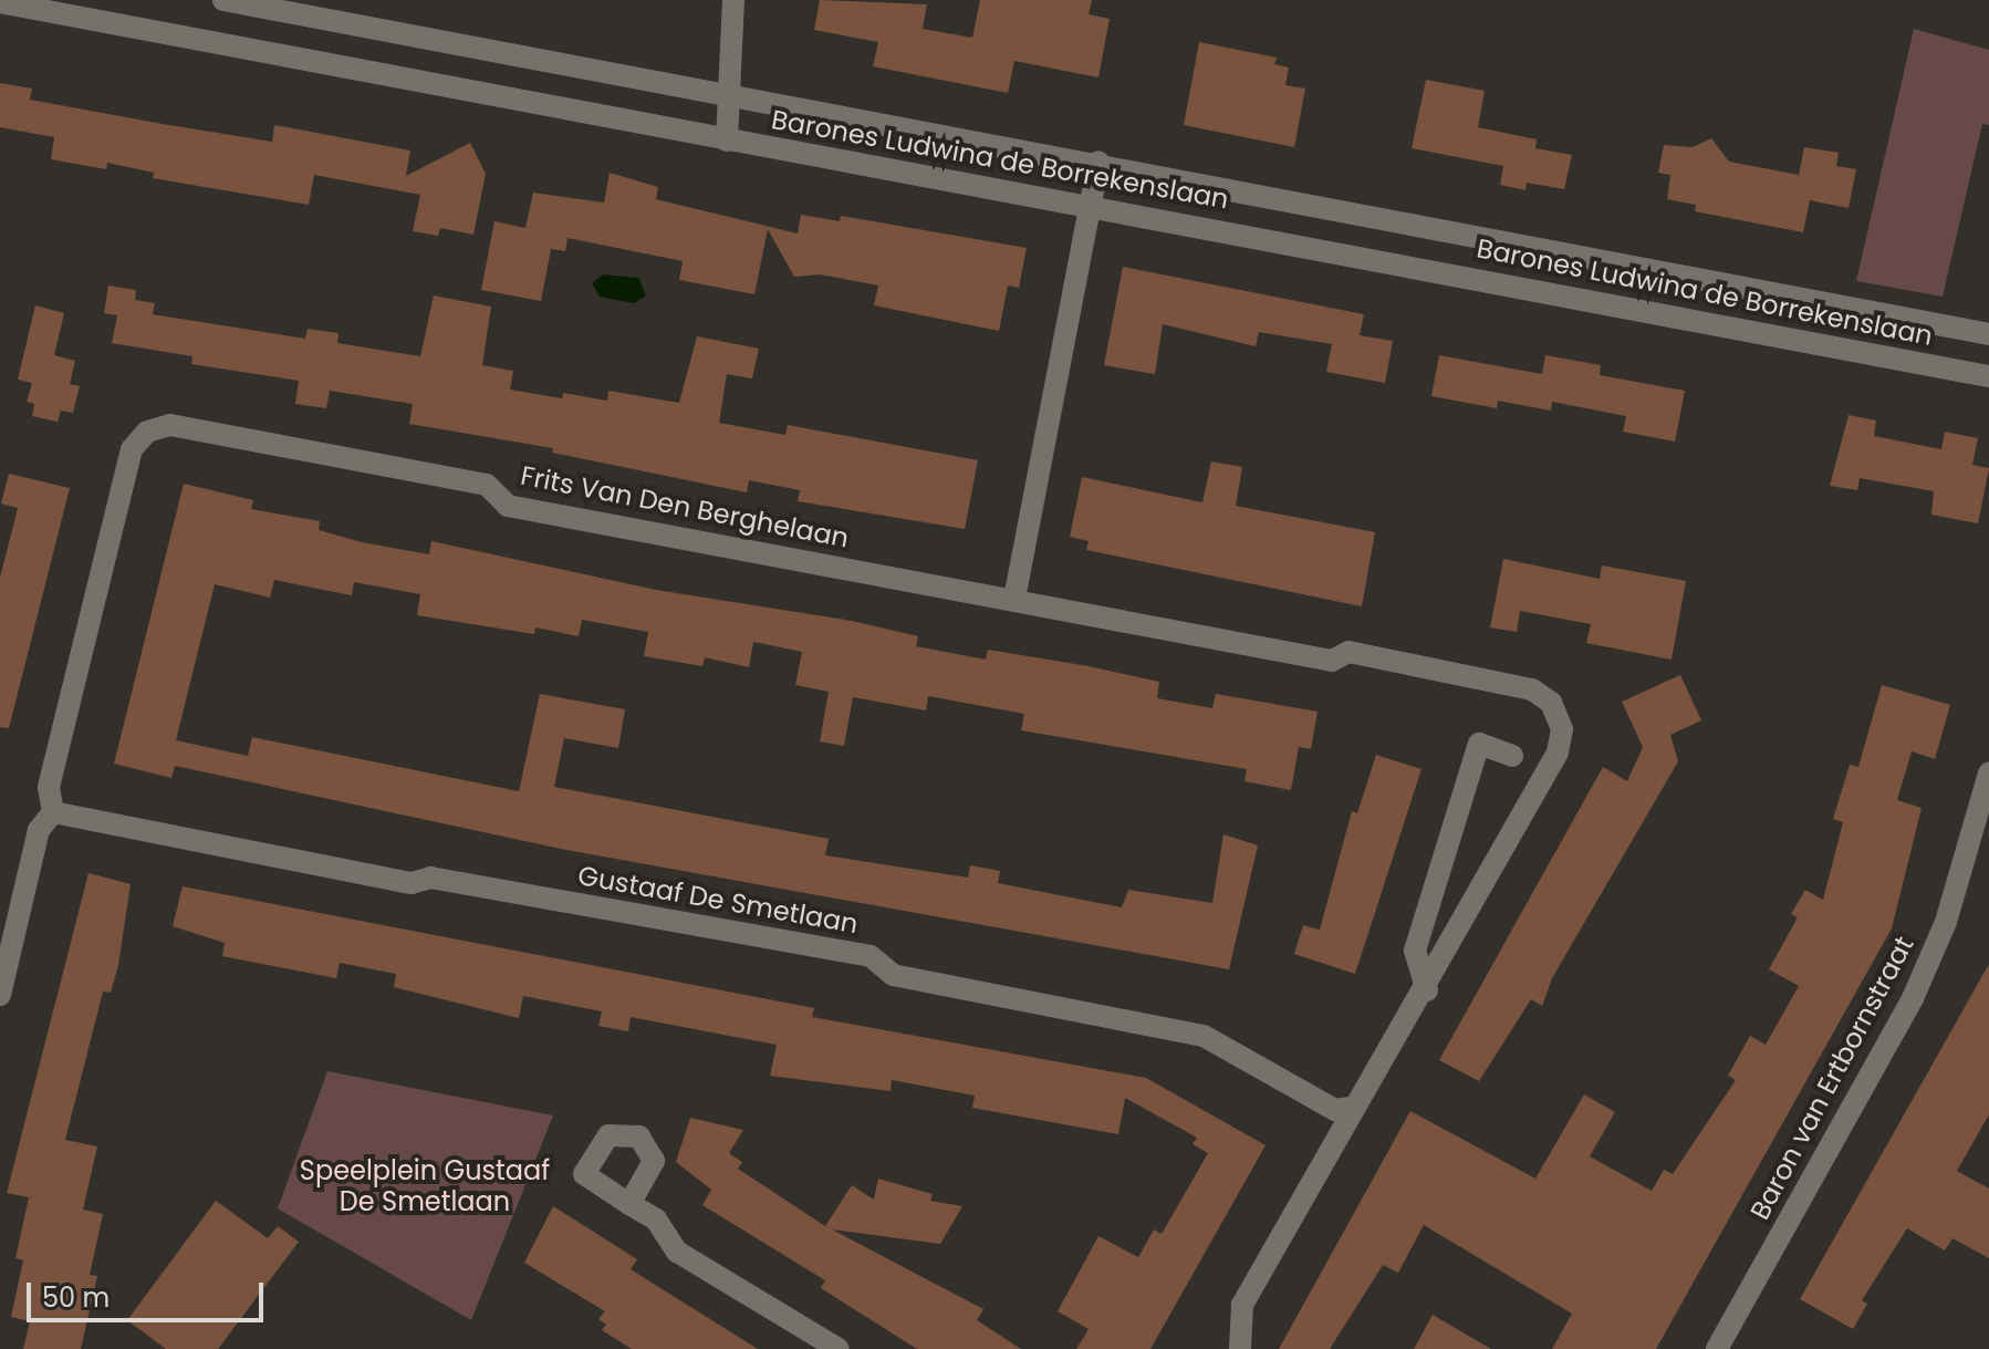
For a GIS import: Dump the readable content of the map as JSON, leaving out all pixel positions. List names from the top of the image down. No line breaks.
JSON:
{"streets":{"street":["Barones Ludwina de Borrekenslaan","Frits Van Den Berghelaan","Gustaaf De Smetlaan","Baron van Ertbornstraat"]},"crossings":[["Frits Van Den Berghelaan","Gustaaf De Smetlaan"]],"parks":["Speelplein Gustaaf De Smetlaan"],"scale_bar":"50 m"}
